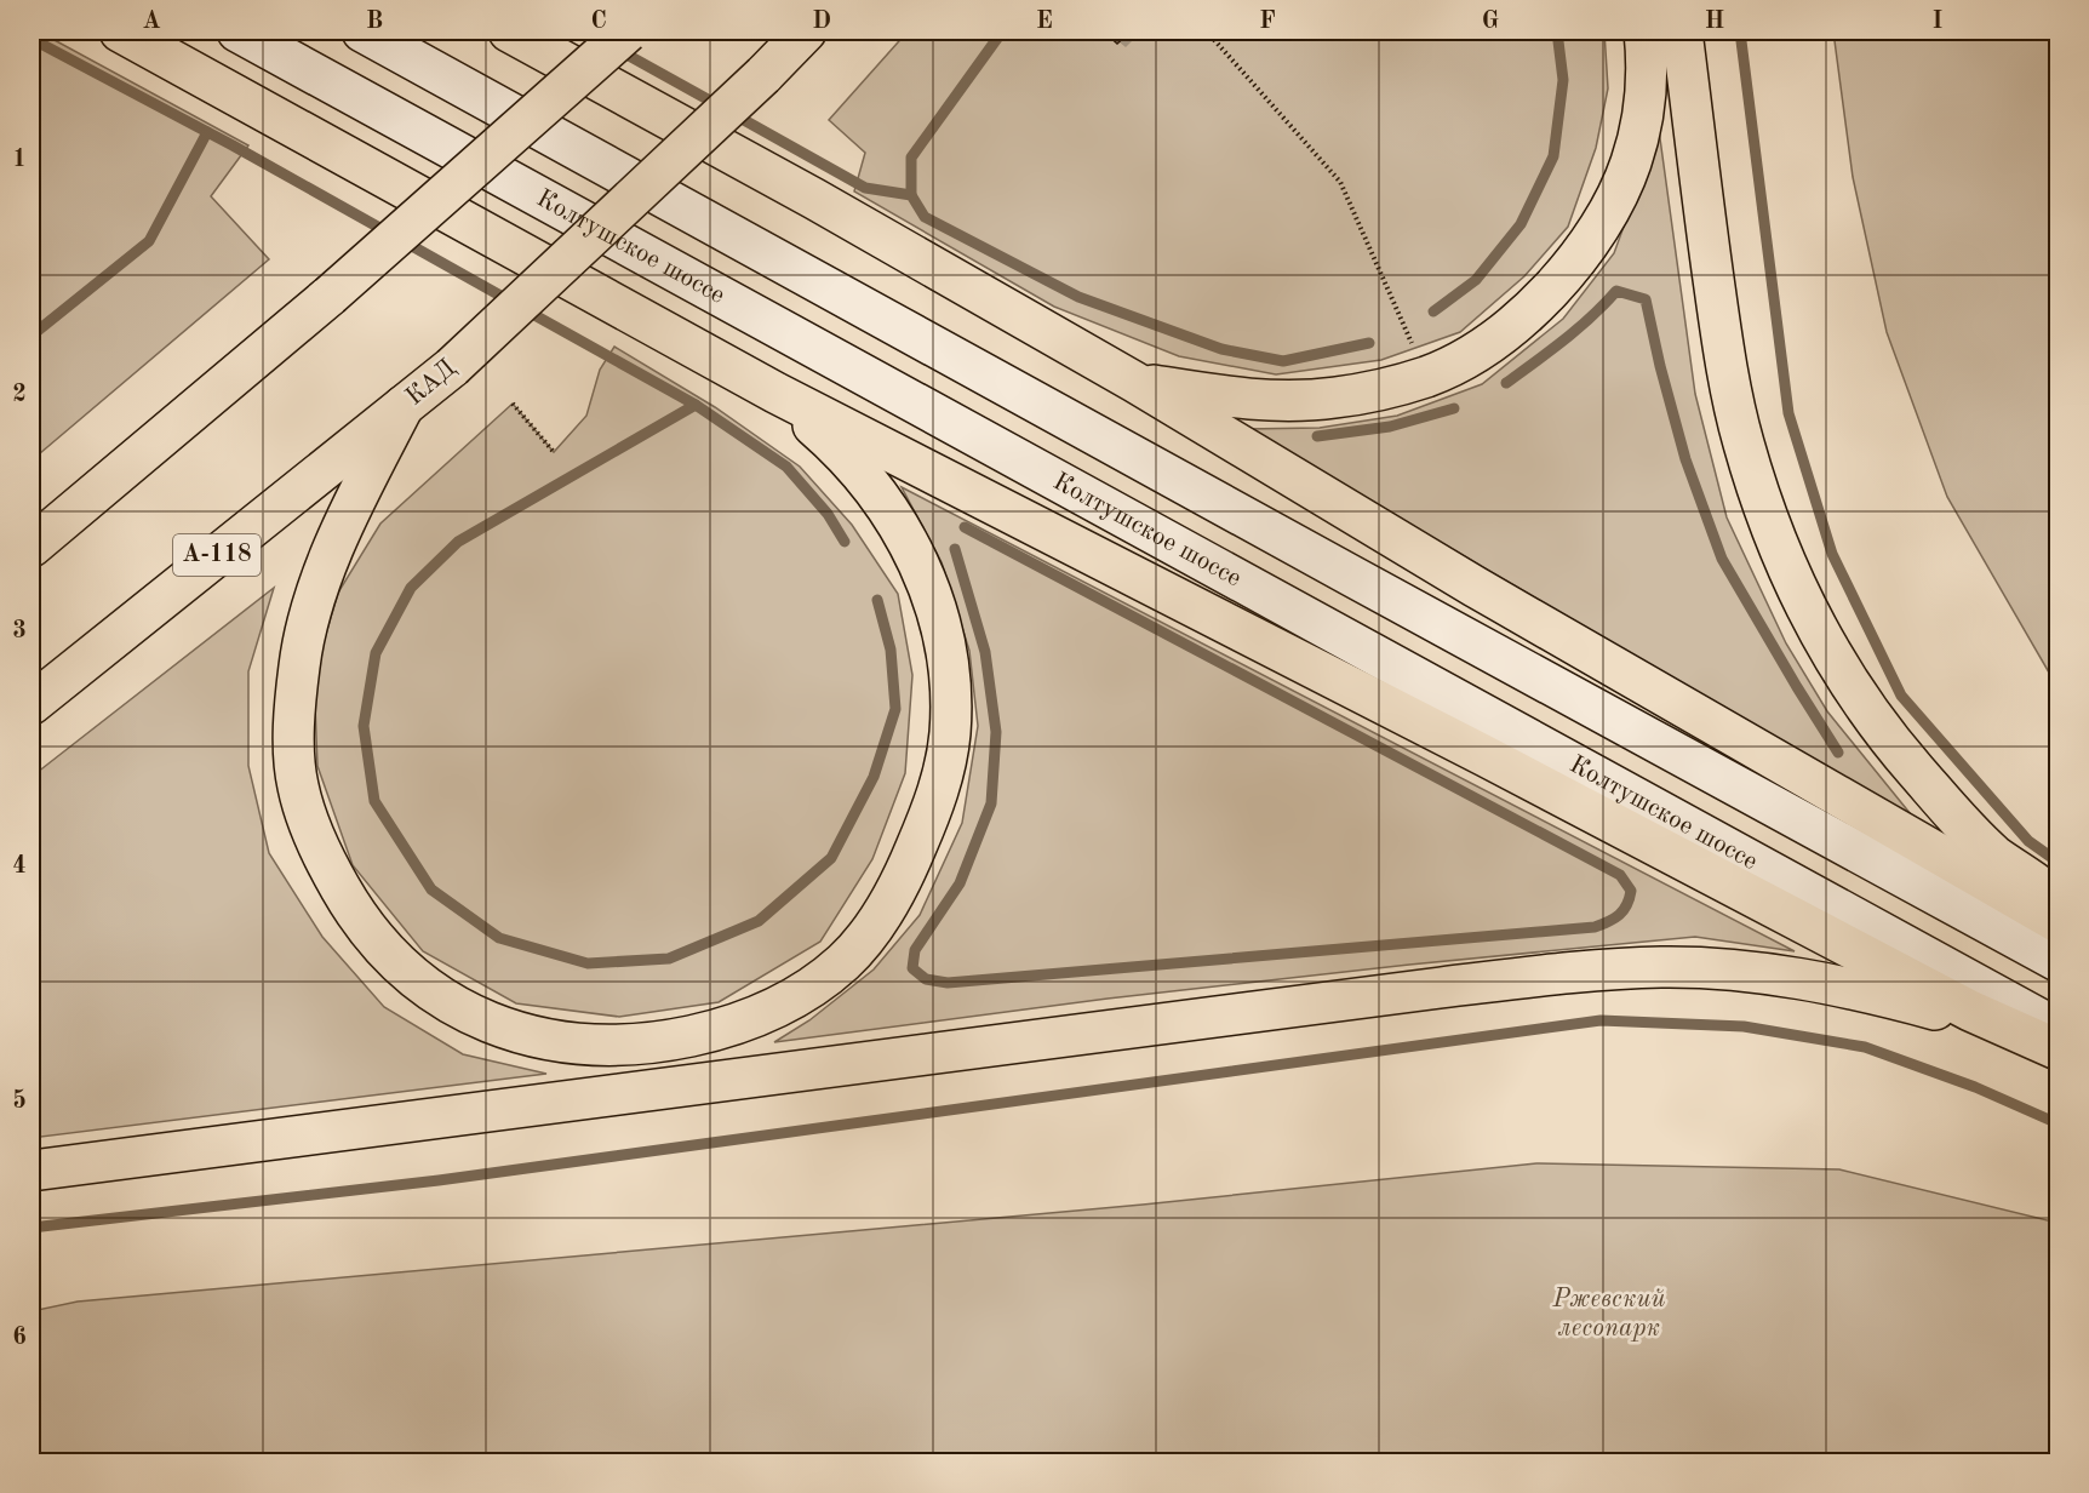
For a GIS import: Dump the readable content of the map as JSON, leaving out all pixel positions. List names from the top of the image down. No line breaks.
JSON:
{"streets":{"main road":["Колтушское шоссе","КАД","А-118"]},"parks":["Ржевский лесопарк"],"grid":{"columns":["A","B","C","D","E","F","G","H","I"],"rows":["1","2","3","4","5","6"]}}
